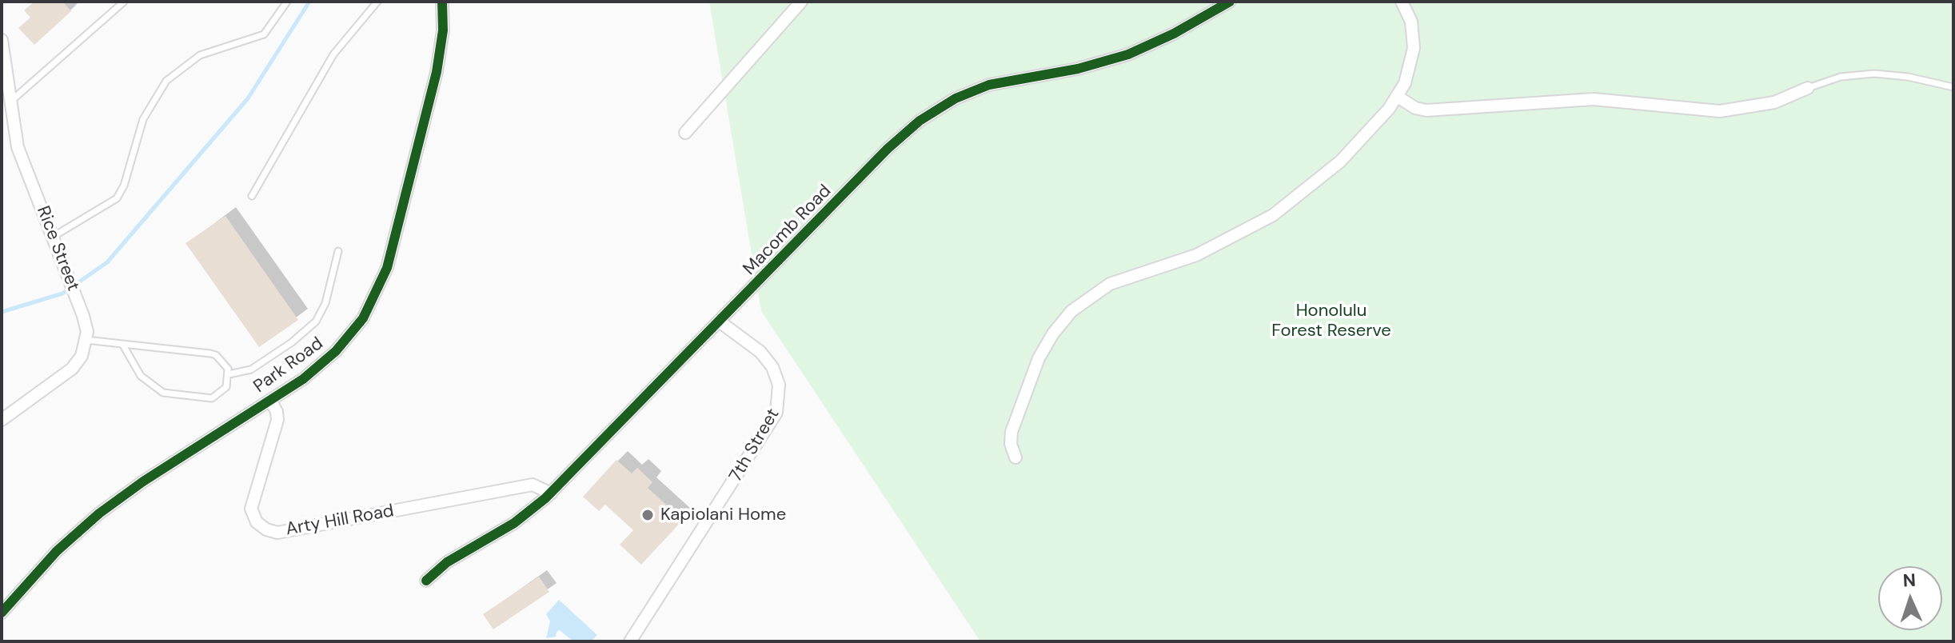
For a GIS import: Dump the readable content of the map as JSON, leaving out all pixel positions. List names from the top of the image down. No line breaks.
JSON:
{"streets":{"street":["Macomb Road","Rice Street","Park Road","7th Street","Arty Hill Road"]},"crossings":[["Macomb Road","7th Street"],["Macomb Road","Arty Hill Road"],["Park Road","Arty Hill Road"]],"parks":["Honolulu Forest Reserve"],"places":["Kapiolani Home"],"north":"top"}
